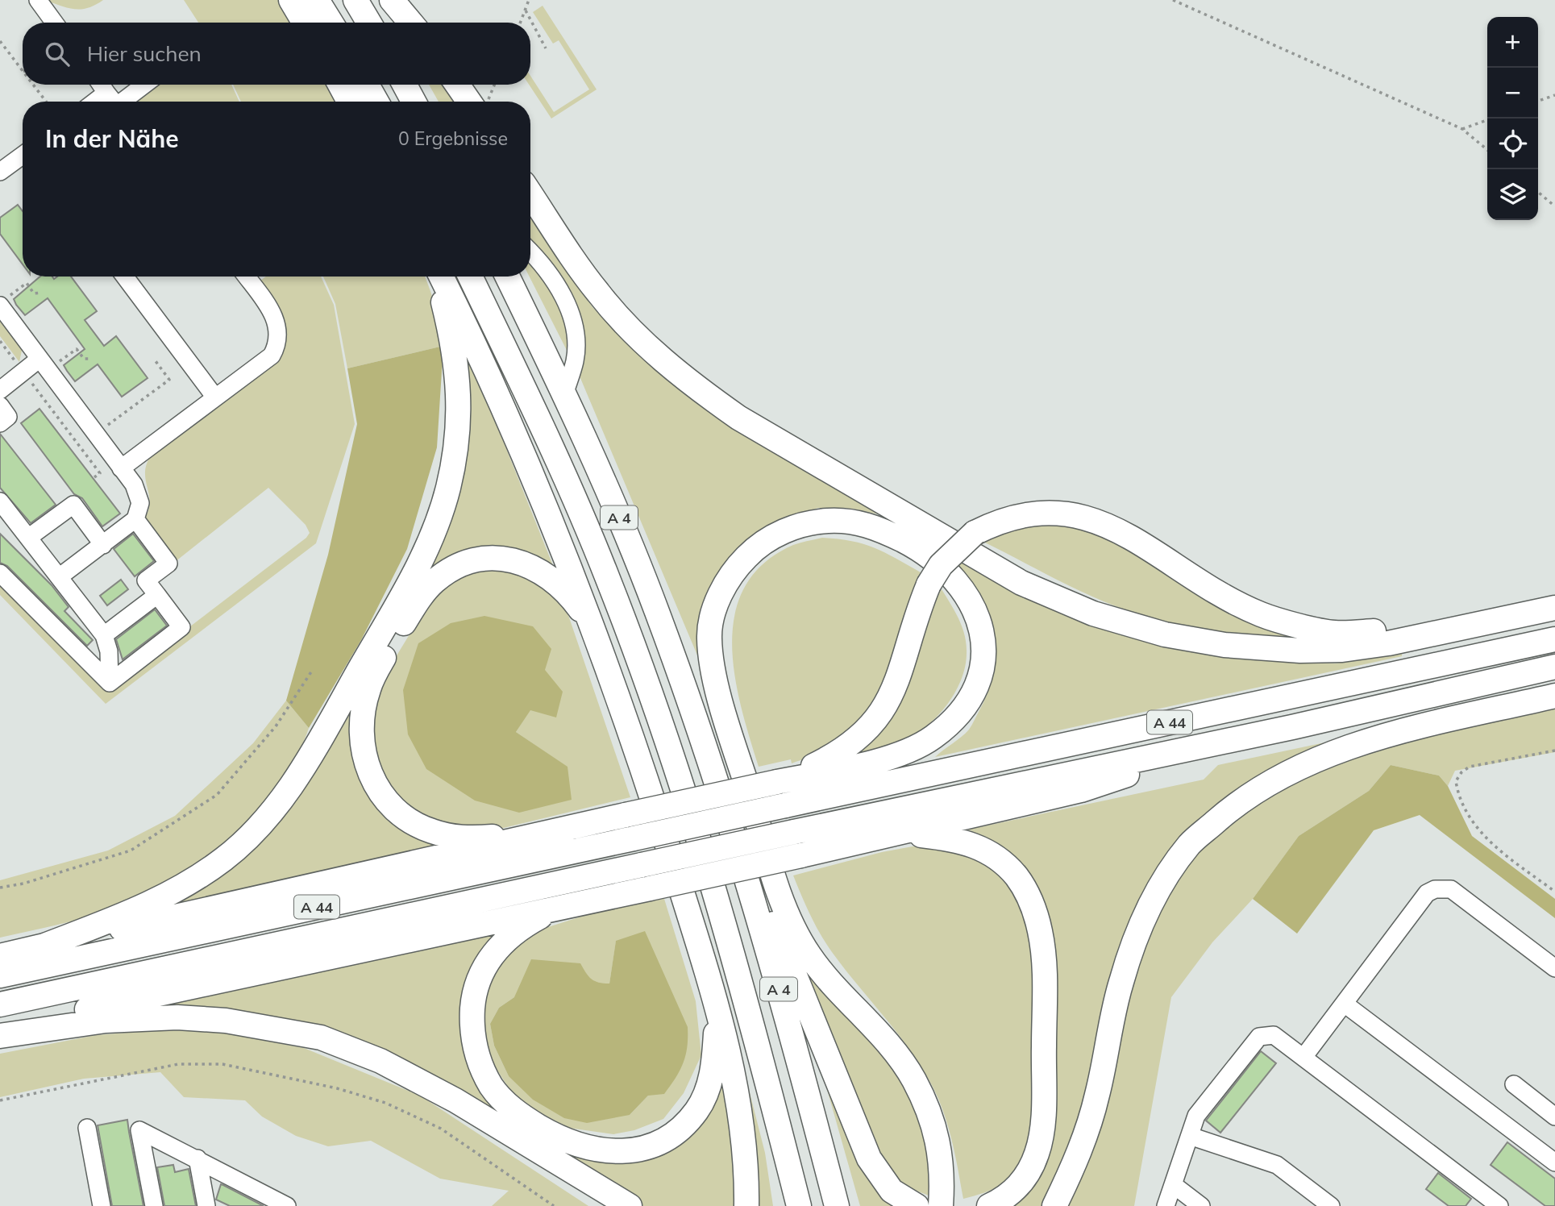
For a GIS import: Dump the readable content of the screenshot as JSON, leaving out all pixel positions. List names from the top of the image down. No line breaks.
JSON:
{"streets":{"highway":["A 4","A 44"]},"page":{"map_buttons":["+","−"],"search":"Hier suchen","heading":["In der Nähe","0 Ergebnisse"]}}
